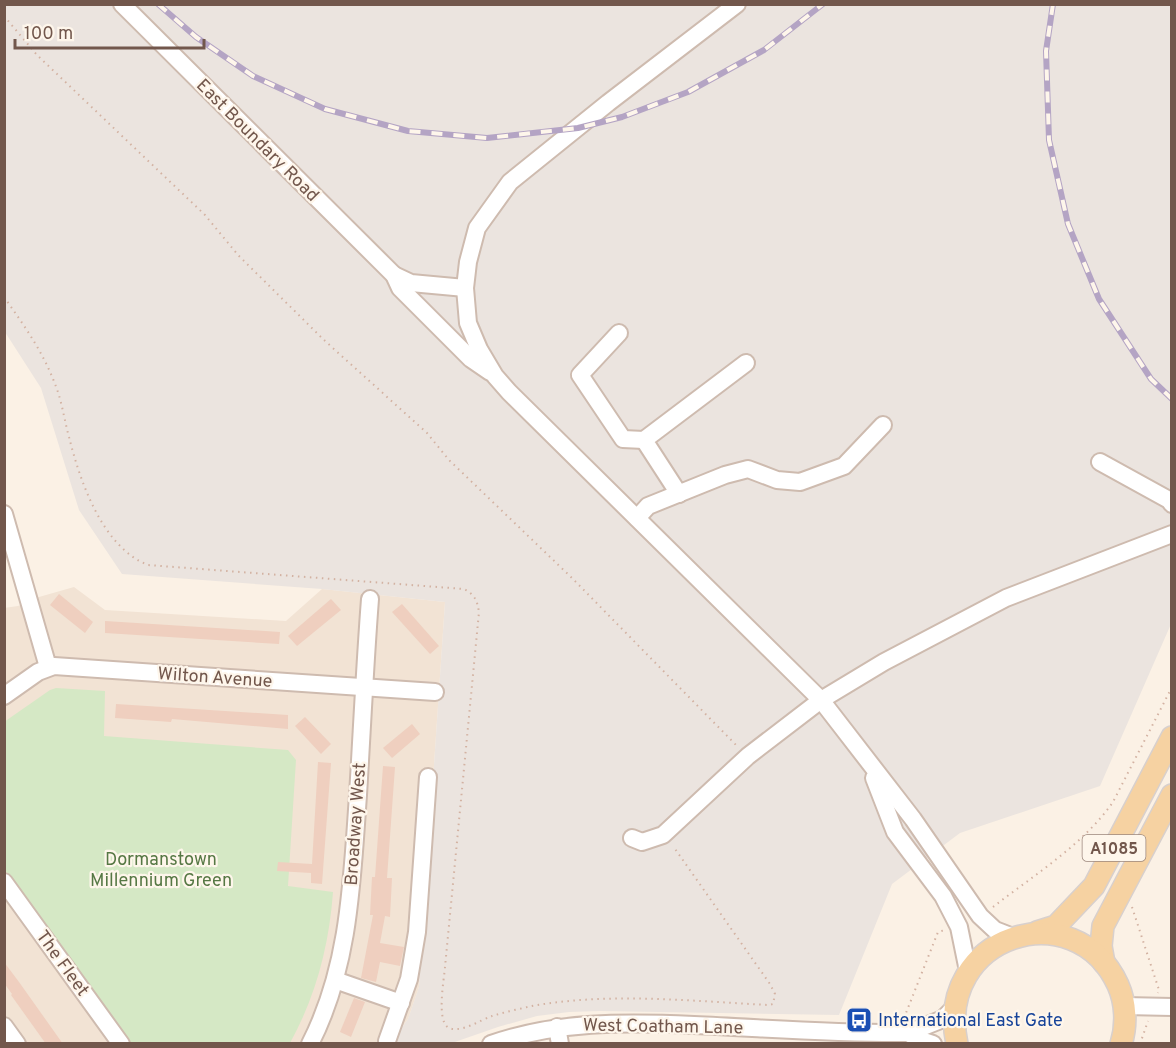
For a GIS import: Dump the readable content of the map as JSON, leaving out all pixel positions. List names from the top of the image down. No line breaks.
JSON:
{"streets":{"main road":["A1085"],"street":["East Boundary Road","Wilton Avenue","Broadway West","The Fleet","West Coatham Lane"]},"crossings":[["Wilton Avenue","Broadway West"],["A1085","West Coatham Lane"]],"parks":["Dormanstown Millennium Green"],"places":{"bus stop":["International East Gate"]},"scale_bar":"100 m"}
